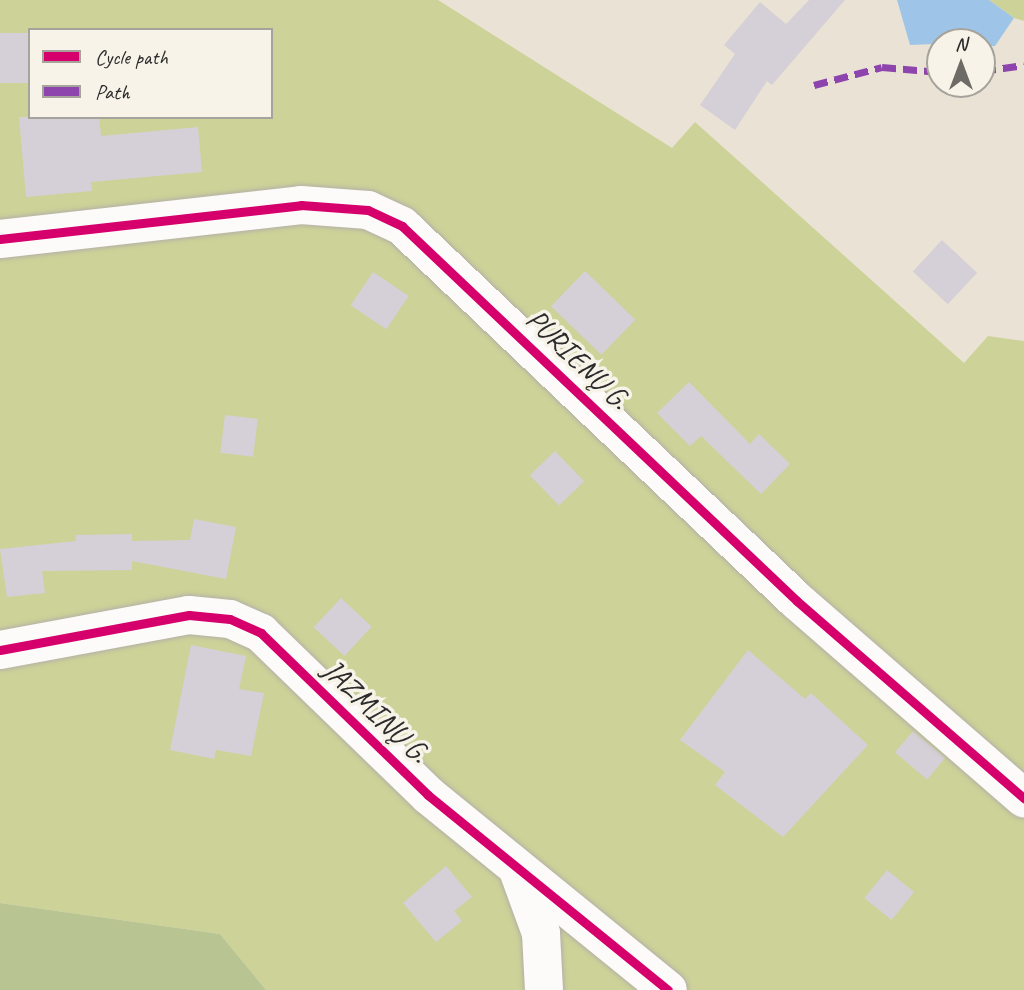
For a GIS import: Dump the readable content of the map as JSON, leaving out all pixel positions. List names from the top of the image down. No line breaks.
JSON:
{"streets":{"street":["PURIENŲ G.","JAZMINŲ G."]},"legend":["Cycle path","Path"],"north":"top"}
